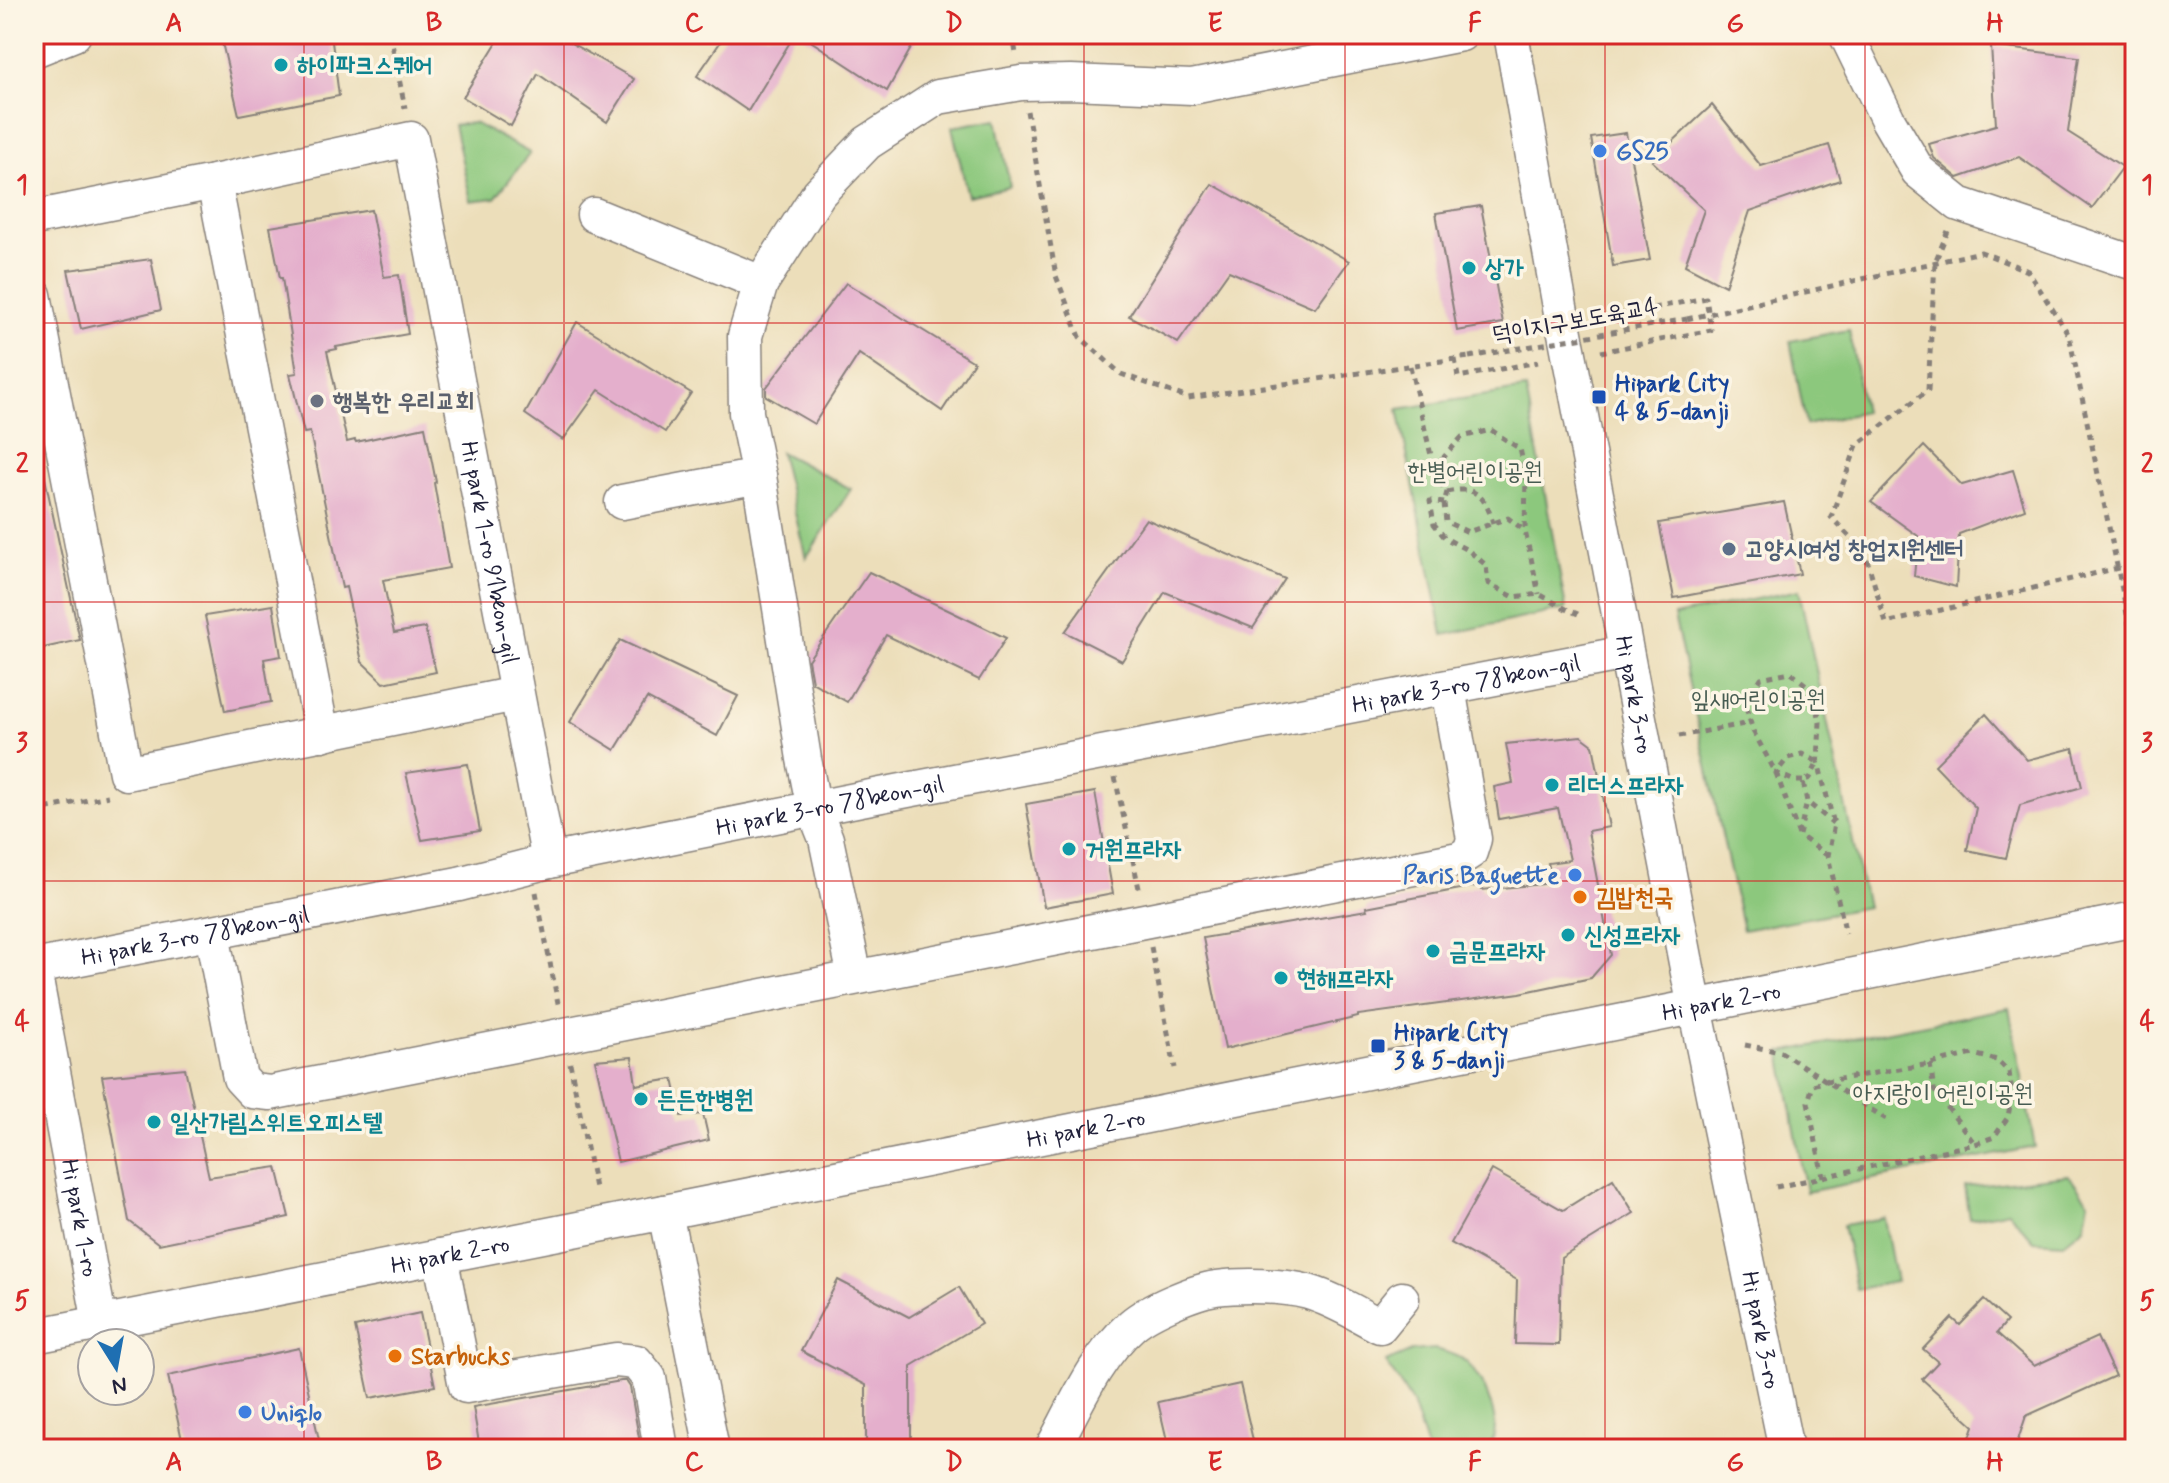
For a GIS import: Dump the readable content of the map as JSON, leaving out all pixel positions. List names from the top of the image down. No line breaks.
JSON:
{"streets":{"street":["Hi park 1-ro 91beon-gil","Hi park 3-ro 78beon-gil","Hi park 3-ro","Hi park 2-ro","Hi park 1-ro"],"path":["덕이지구보도육교4"]},"crossings":[["Hi park 1-ro 91beon-gil","Hi park 3-ro 78beon-gil"],["Hi park 3-ro 78beon-gil","Hi park 3-ro"],["Hi park 3-ro 78beon-gil","Hi park 1-ro"],["Hi park 3-ro","Hi park 2-ro"],["Hi park 2-ro","Hi park 1-ro"]],"parks":["한별어린이공원","잎새어린이공원","아지랑이 어린이공원"],"places":{"other":["하이파크스퀘어","GS25","상가","행복한 우리교회","고양시여성 창업지원센터","리더스프라자","거원프라자","Paris Baguette","김밥천국","신성프라자","금문프라자","현해프라자","든든한병원","일산가림스위트오피스텔","Starbucks","Uniqlo"],"transit":["Hipark City 4 & 5-danji","Hipark City 3 & 5-danji"]},"north":"bottom","grid":{"columns":["A","B","C","D","E","F","G","H"],"rows":["1","2","3","4","5"]}}
